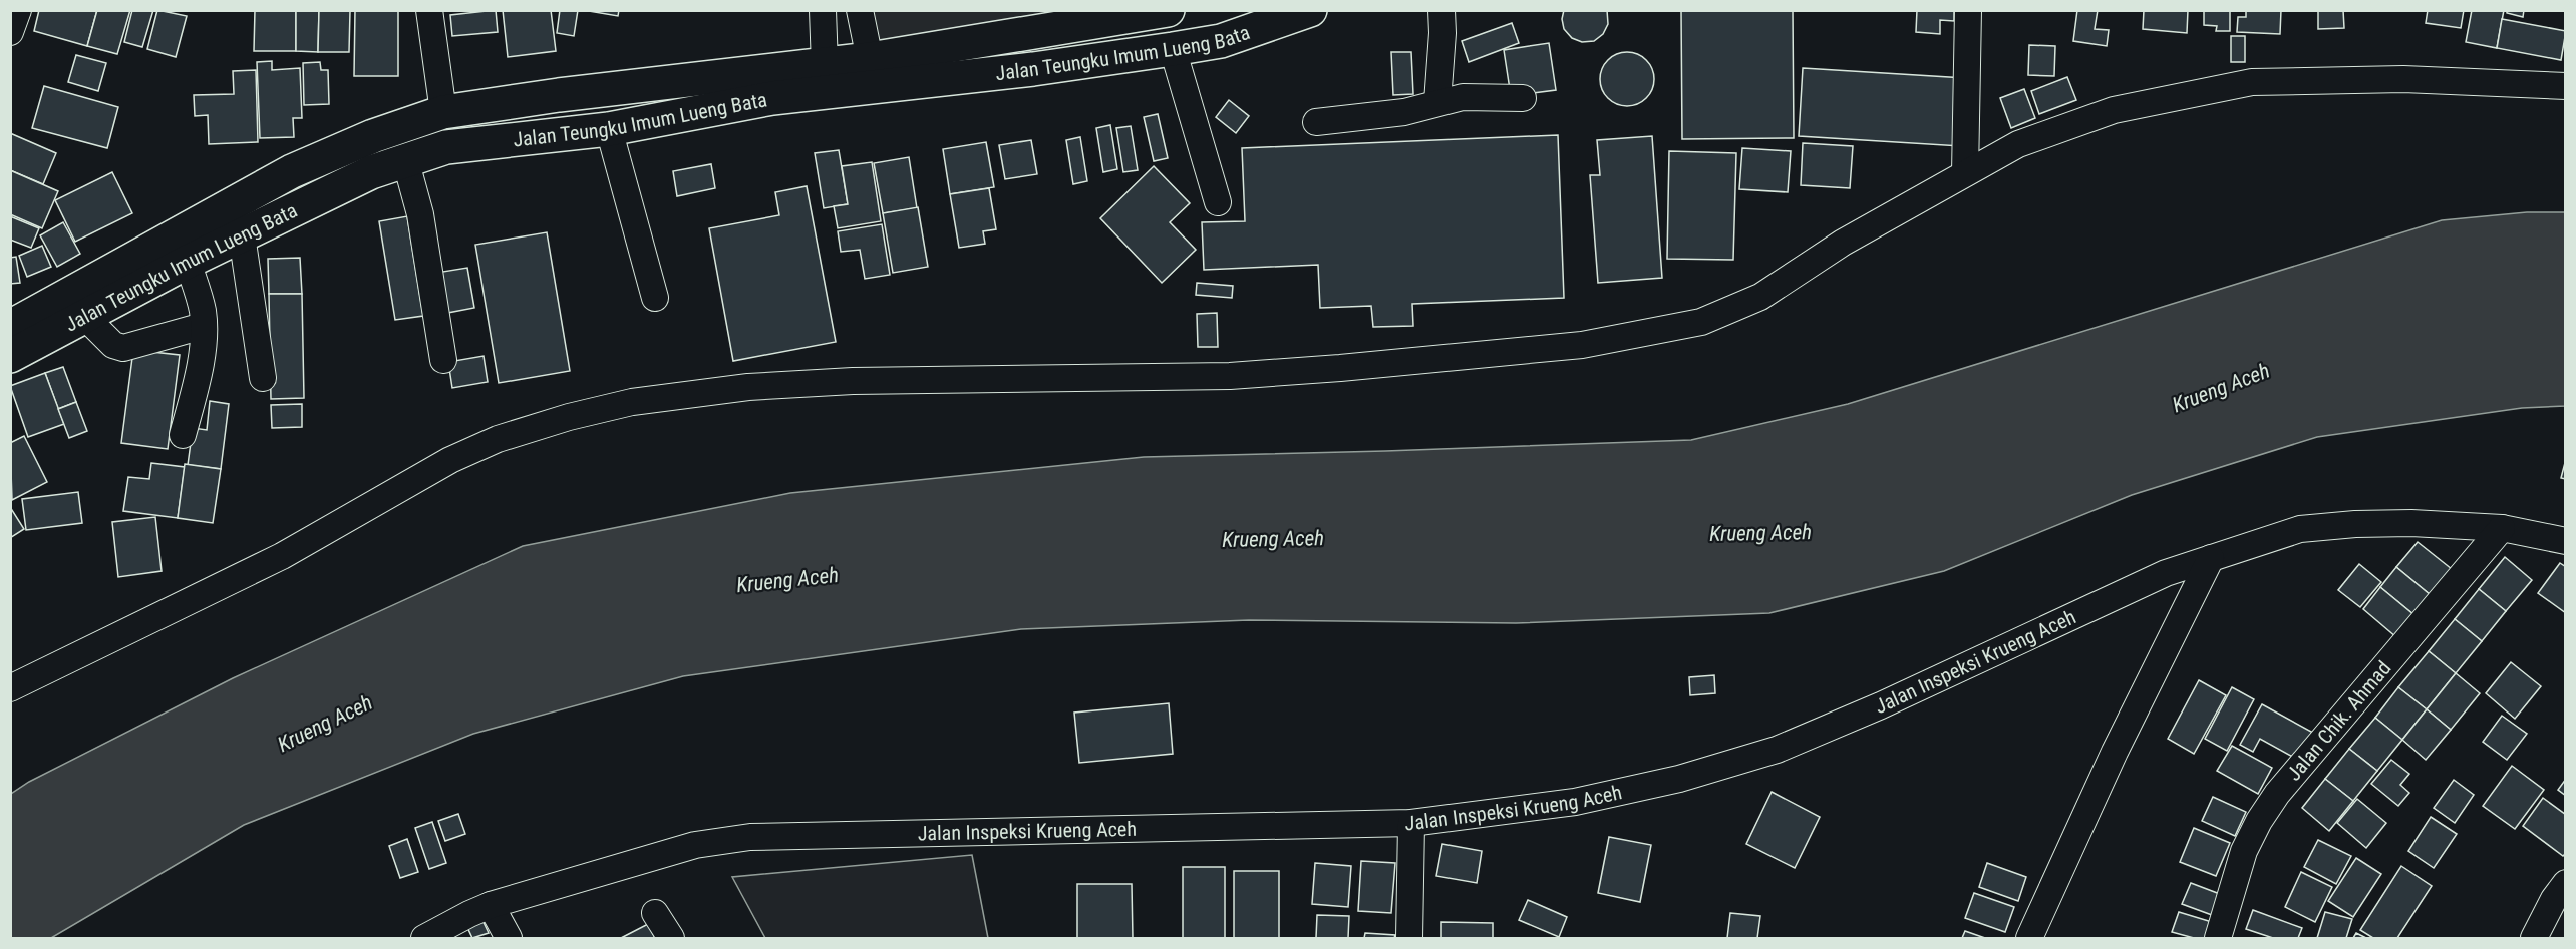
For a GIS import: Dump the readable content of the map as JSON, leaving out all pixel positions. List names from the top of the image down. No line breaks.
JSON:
{"streets":{"highway":["Jalan Teungku Imum Lueng Bata"],"street":["Jalan Inspeksi Krueng Aceh","Jalan Chik. Ahmad"]},"crossings":[["Jalan Inspeksi Krueng Aceh","Jalan Chik. Ahmad"]],"water":["Krueng Aceh"]}
